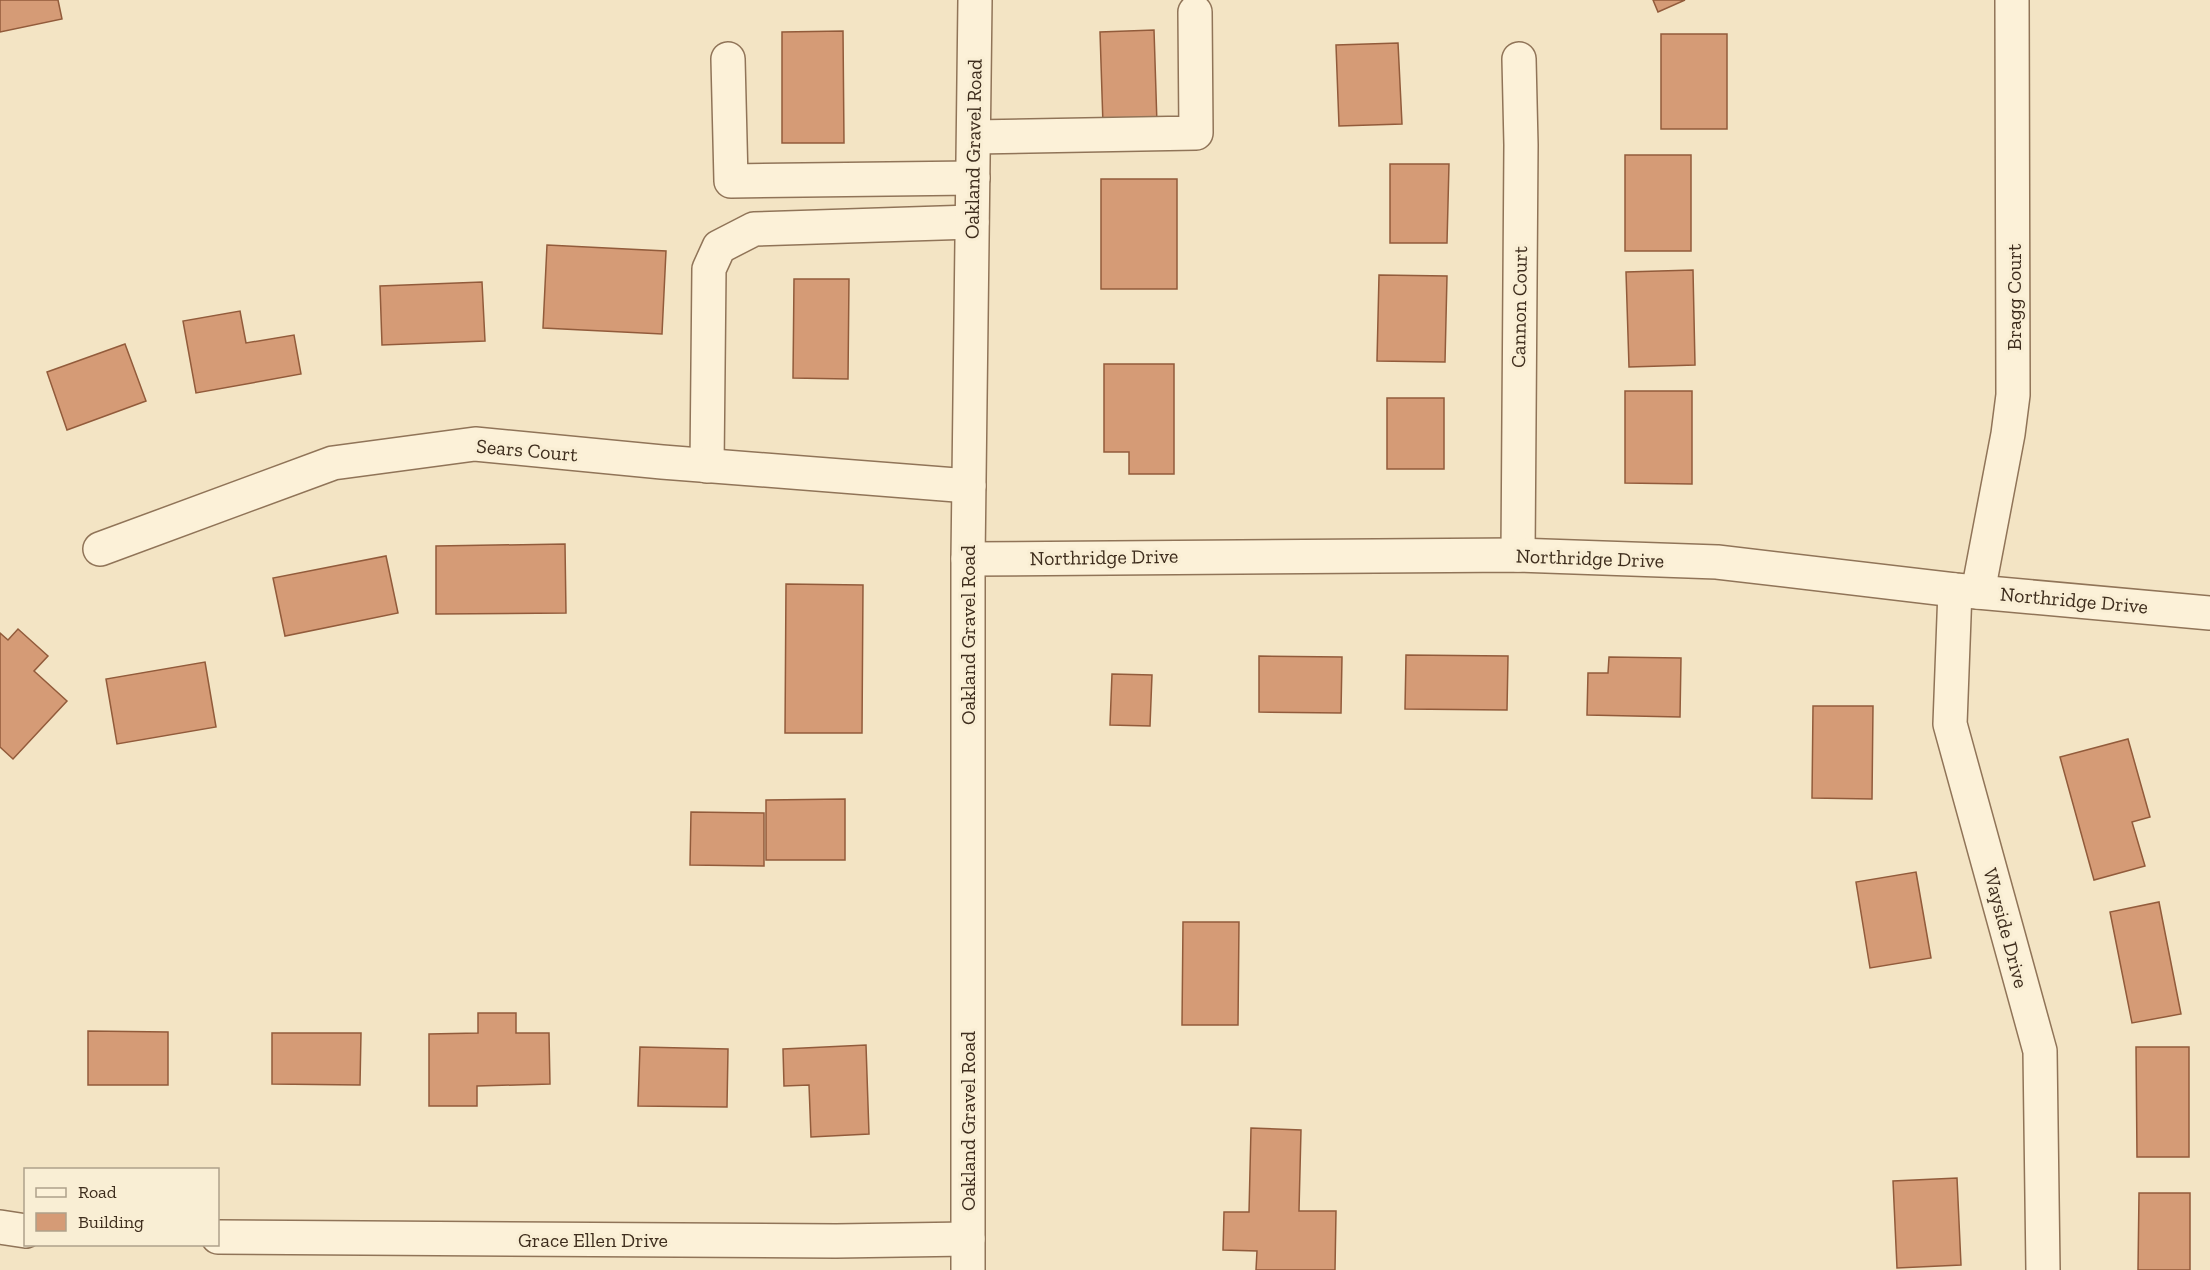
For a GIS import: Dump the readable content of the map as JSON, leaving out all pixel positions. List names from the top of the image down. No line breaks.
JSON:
{"streets":{"street":["Oakland Gravel Road","Bragg Court","Cannon Court","Sears Court","Northridge Drive","Wayside Drive","Grace Ellen Drive"]},"crossings":[["Oakland Gravel Road","Sears Court"],["Oakland Gravel Road","Northridge Drive"],["Oakland Gravel Road","Grace Ellen Drive"],["Bragg Court","Northridge Drive"],["Bragg Court","Wayside Drive"],["Cannon Court","Northridge Drive"],["Northridge Drive","Wayside Drive"]],"legend":["Road","Building"]}
